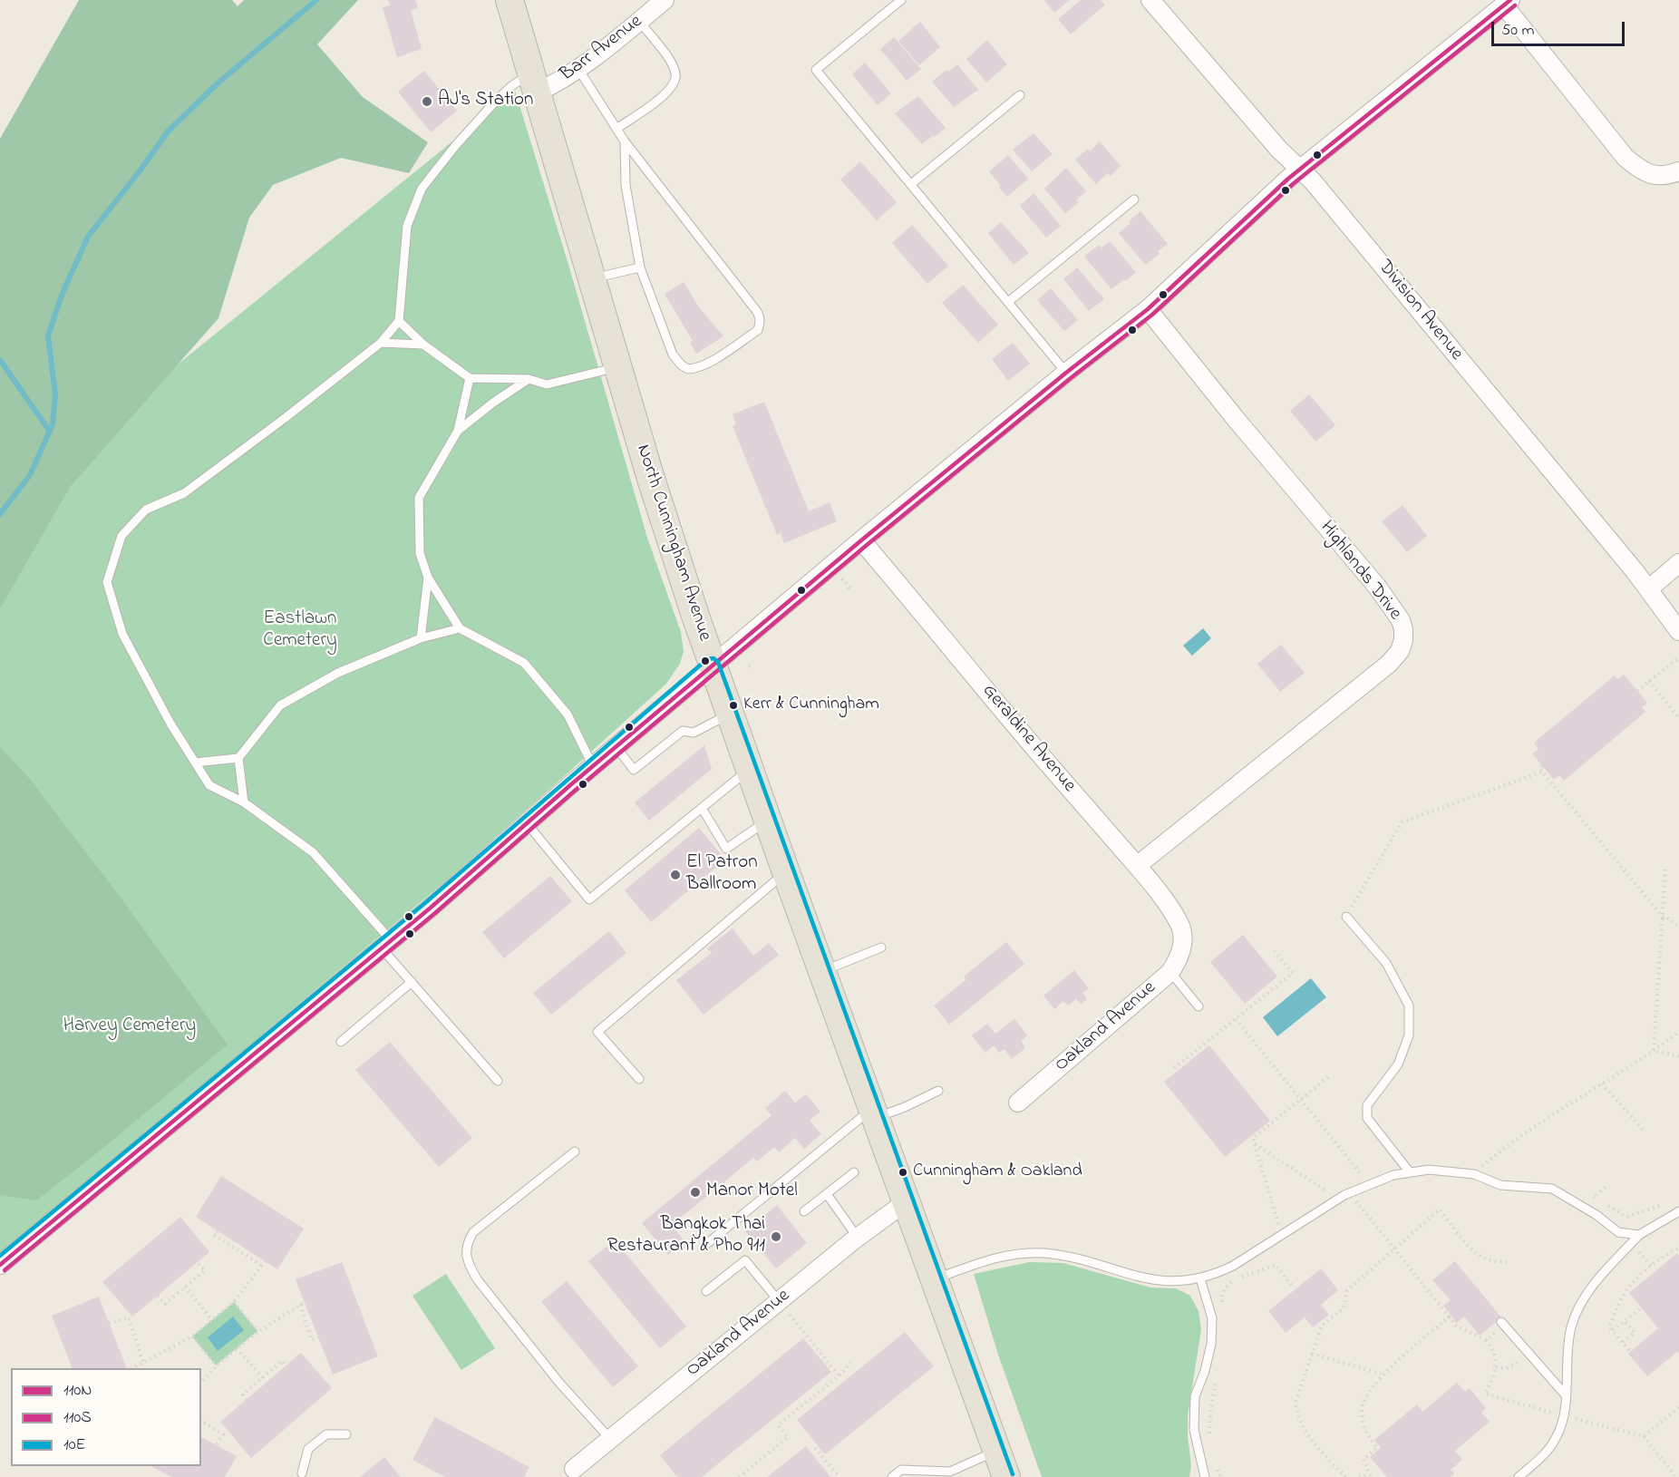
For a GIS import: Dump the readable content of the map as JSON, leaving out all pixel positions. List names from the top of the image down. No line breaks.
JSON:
{"streets":{"main road":["North Cunningham Avenue"],"street":["Barr Avenue","Division Avenue","Highlands Drive","Geraldine Avenue","Oakland Avenue"]},"crossings":[["Barr Avenue","North Cunningham Avenue"],["North Cunningham Avenue","Oakland Avenue"],["Highlands Drive","Geraldine Avenue"],["Geraldine Avenue","Oakland Avenue"]],"parks":["Eastlawn Cemetery","Harvey Cemetery"],"places":["AJ's Station","Kerr & Cunningham","El Patron Ballroom","Cunningham & Oakland","Manor Motel","Bangkok Thai Restaurant & Pho 911"],"lines":["transit line 110N","transit line 110S","transit line 10E"],"legend":["110N","110S","10E"],"scale_bar":"50 m"}
